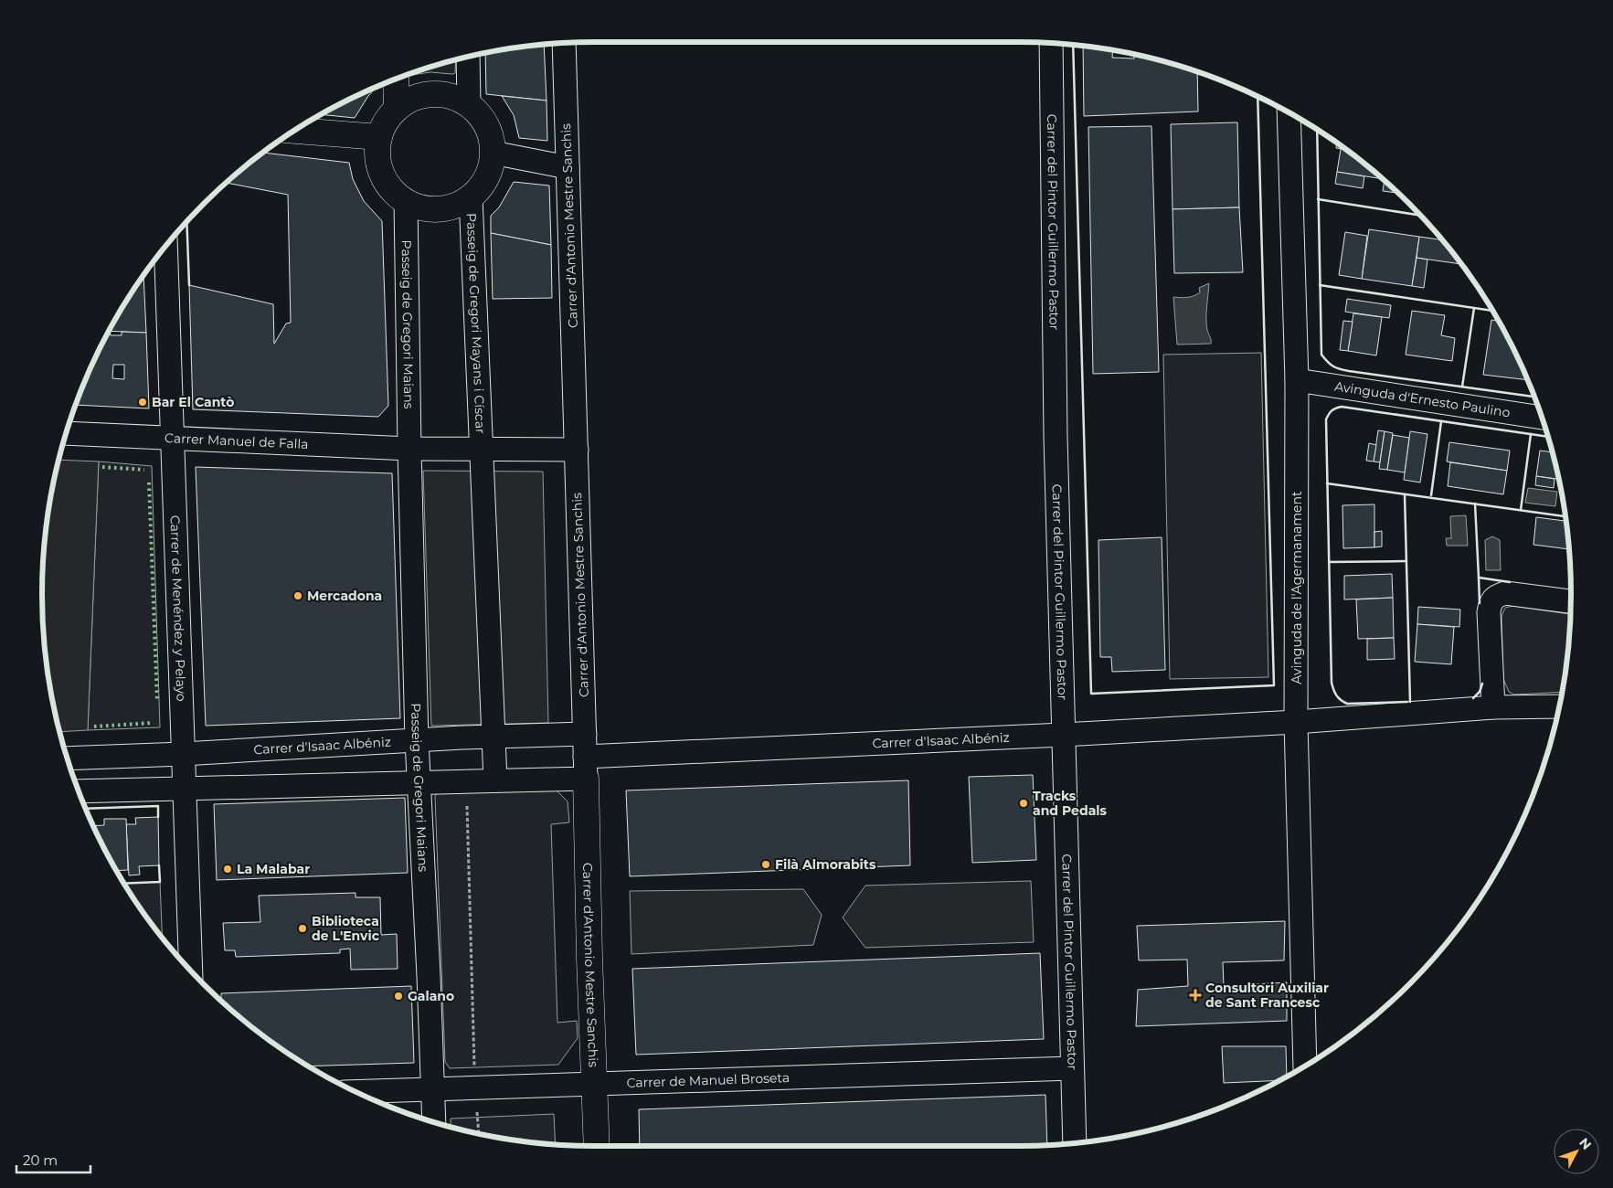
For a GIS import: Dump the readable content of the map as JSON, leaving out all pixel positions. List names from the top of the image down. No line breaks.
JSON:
{"streets":{"street":["Carrer del Pintor Guillermo Pastor","Carrer d'Antonio Mestre Sanchis","Passeig de Gregori Mayans i Císcar","Passeig de Gregori Maians","Avinguda d'Ernesto Paulino","Carrer Manuel de Falla","Avinguda de l'Agermanament","Carrer de Menéndez y Pelayo","Carrer d'Isaac Albéniz","Carrer de Manuel Broseta"]},"crossings":[["Carrer del Pintor Guillermo Pastor","Carrer d'Isaac Albéniz"],["Carrer del Pintor Guillermo Pastor","Carrer de Manuel Broseta"],["Carrer d'Antonio Mestre Sanchis","Carrer d'Isaac Albéniz"],["Carrer d'Antonio Mestre Sanchis","Carrer de Manuel Broseta"],["Passeig de Gregori Mayans i Císcar","Passeig de Gregori Maians"],["Passeig de Gregori Mayans i Císcar","Carrer d'Isaac Albéniz"],["Passeig de Gregori Maians","Carrer Manuel de Falla"],["Passeig de Gregori Maians","Carrer d'Isaac Albéniz"],["Passeig de Gregori Maians","Carrer de Manuel Broseta"],["Avinguda d'Ernesto Paulino","Avinguda de l'Agermanament"],["Carrer Manuel de Falla","Carrer de Menéndez y Pelayo"],["Avinguda de l'Agermanament","Carrer d'Isaac Albéniz"],["Carrer de Menéndez y Pelayo","Carrer d'Isaac Albéniz"]],"places":{"other":["Bar El Cantò","Mercadona","Tracks and Pedals","Filà Almorabits","La Malabar","Biblioteca de L'Envic","Galano"],"health":["Consultori Auxiliar de Sant Francesc"]},"scale_bar":"20 m","north":"top right"}
